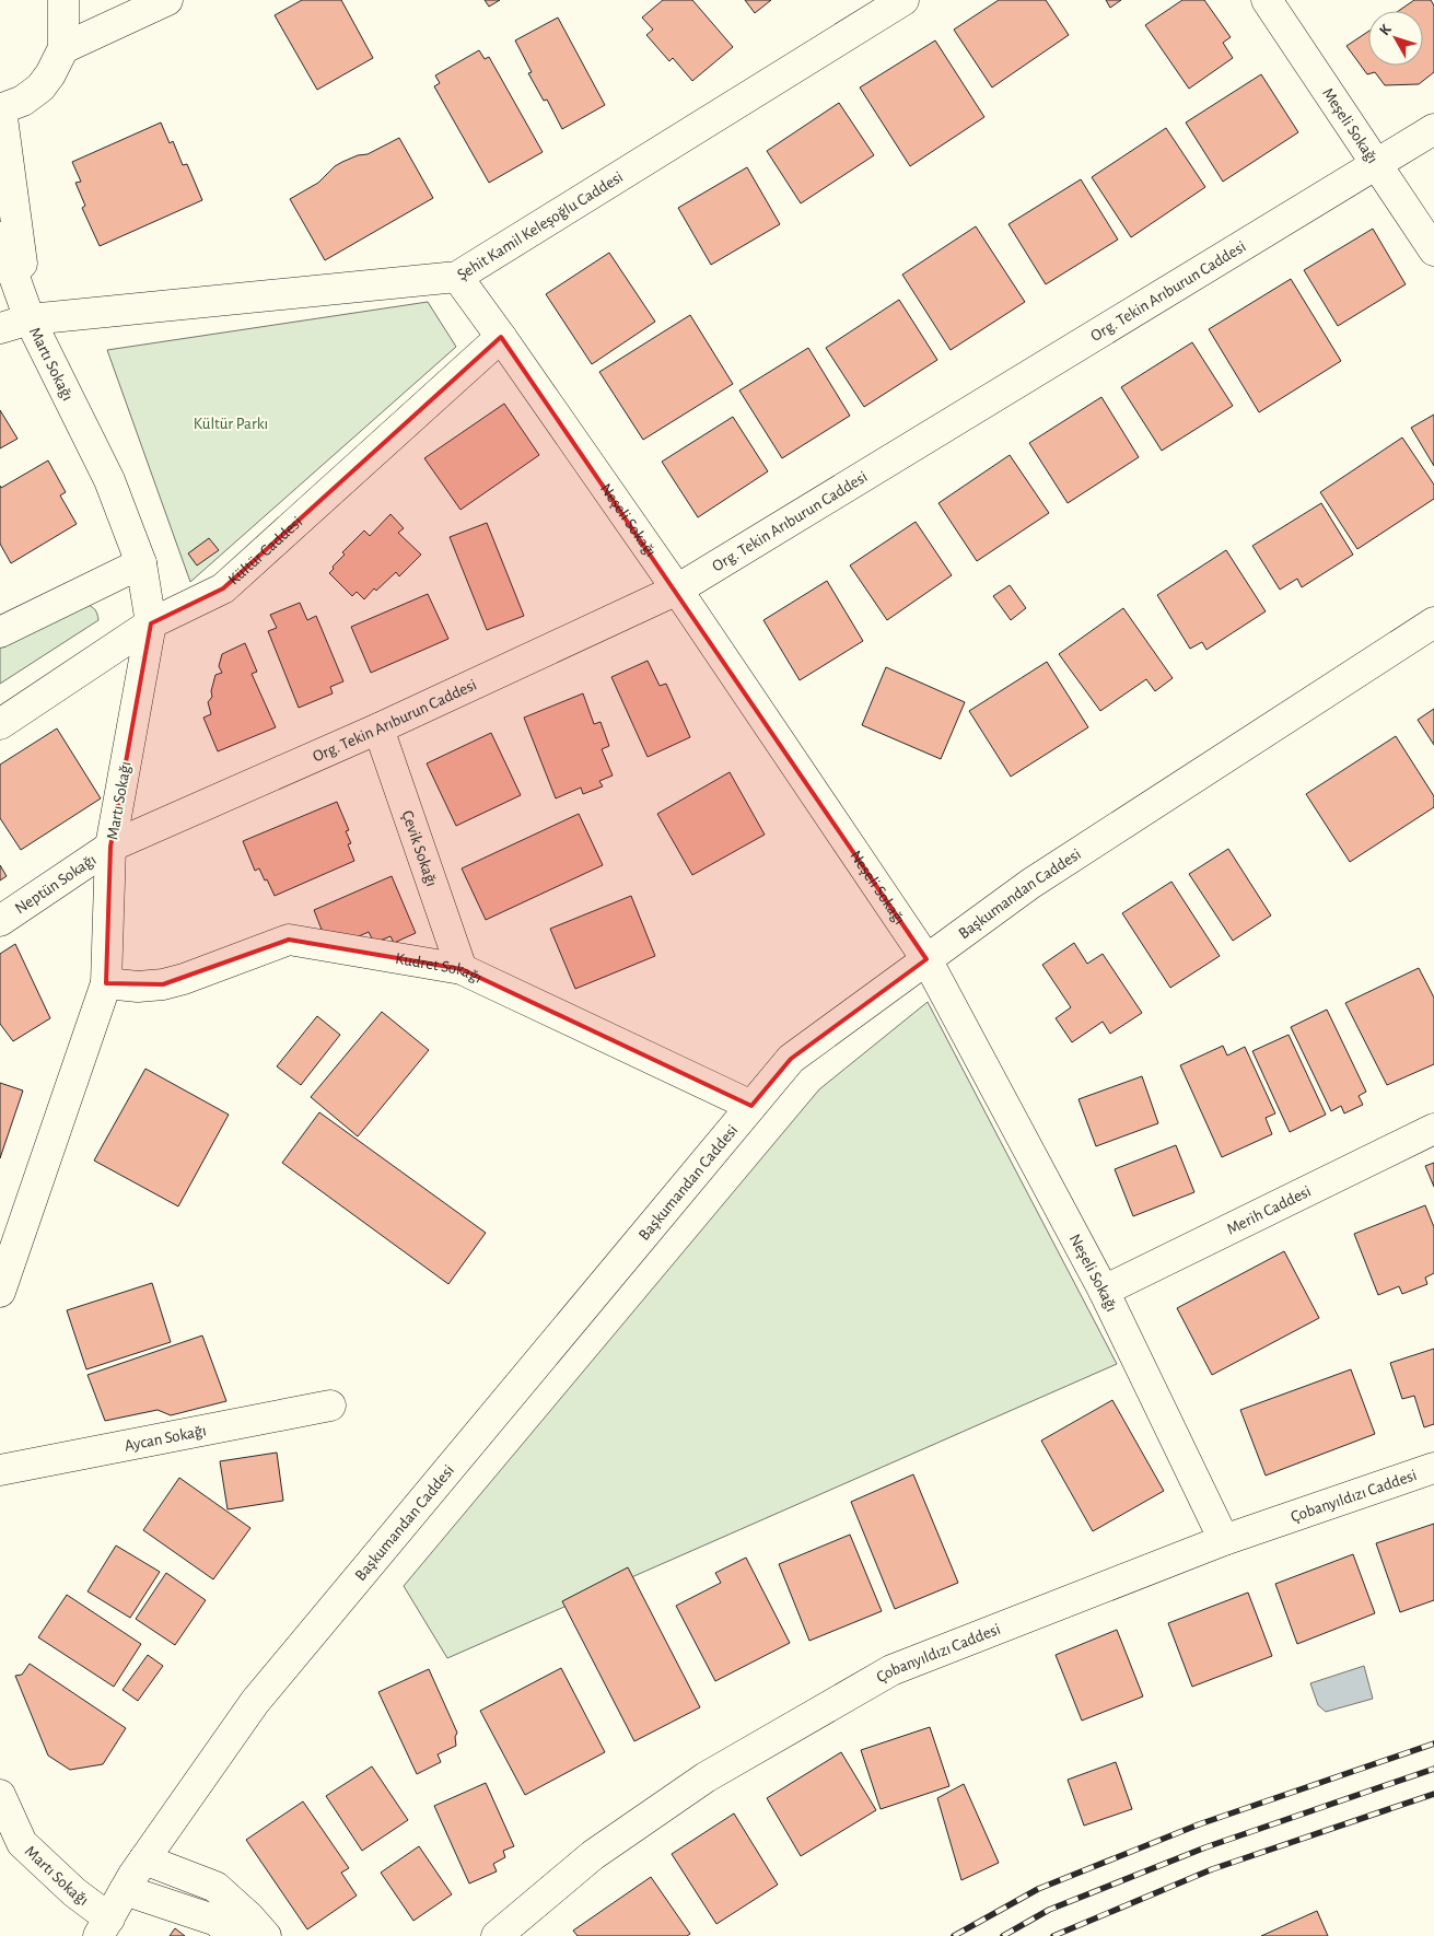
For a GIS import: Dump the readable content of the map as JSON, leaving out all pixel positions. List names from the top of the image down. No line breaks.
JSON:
{"streets":{"street":["Meşeli Sokağı","Şehit Kamil Keleşoğlu Caddesi","Org. Tekin Arıburun Caddesi","Martı Sokağı","Neşeli Sokağı","Kültür Caddesi","Çevik Sokağı","Neptün Sokağı","Başkumandan Caddesi","Kudret Sokağı","Merih Caddesi","Aycan Sokağı","Çobanyıldızı Caddesi"]},"crossings":[["Meşeli Sokağı","Org. Tekin Arıburun Caddesi"],["Şehit Kamil Keleşoğlu Caddesi","Martı Sokağı"],["Şehit Kamil Keleşoğlu Caddesi","Neşeli Sokağı"],["Org. Tekin Arıburun Caddesi","Martı Sokağı"],["Org. Tekin Arıburun Caddesi","Neşeli Sokağı"],["Org. Tekin Arıburun Caddesi","Çevik Sokağı"],["Org. Tekin Arıburun Caddesi","Neptün Sokağı"],["Martı Sokağı","Kültür Caddesi"],["Martı Sokağı","Neptün Sokağı"],["Martı Sokağı","Başkumandan Caddesi"],["Martı Sokağı","Kudret Sokağı"],["Neşeli Sokağı","Kültür Caddesi"],["Neşeli Sokağı","Başkumandan Caddesi"],["Neşeli Sokağı","Merih Caddesi"],["Neşeli Sokağı","Çobanyıldızı Caddesi"],["Çevik Sokağı","Kudret Sokağı"],["Başkumandan Caddesi","Kudret Sokağı"]],"parks":["Kültür Parkı"],"north":"top left"}
